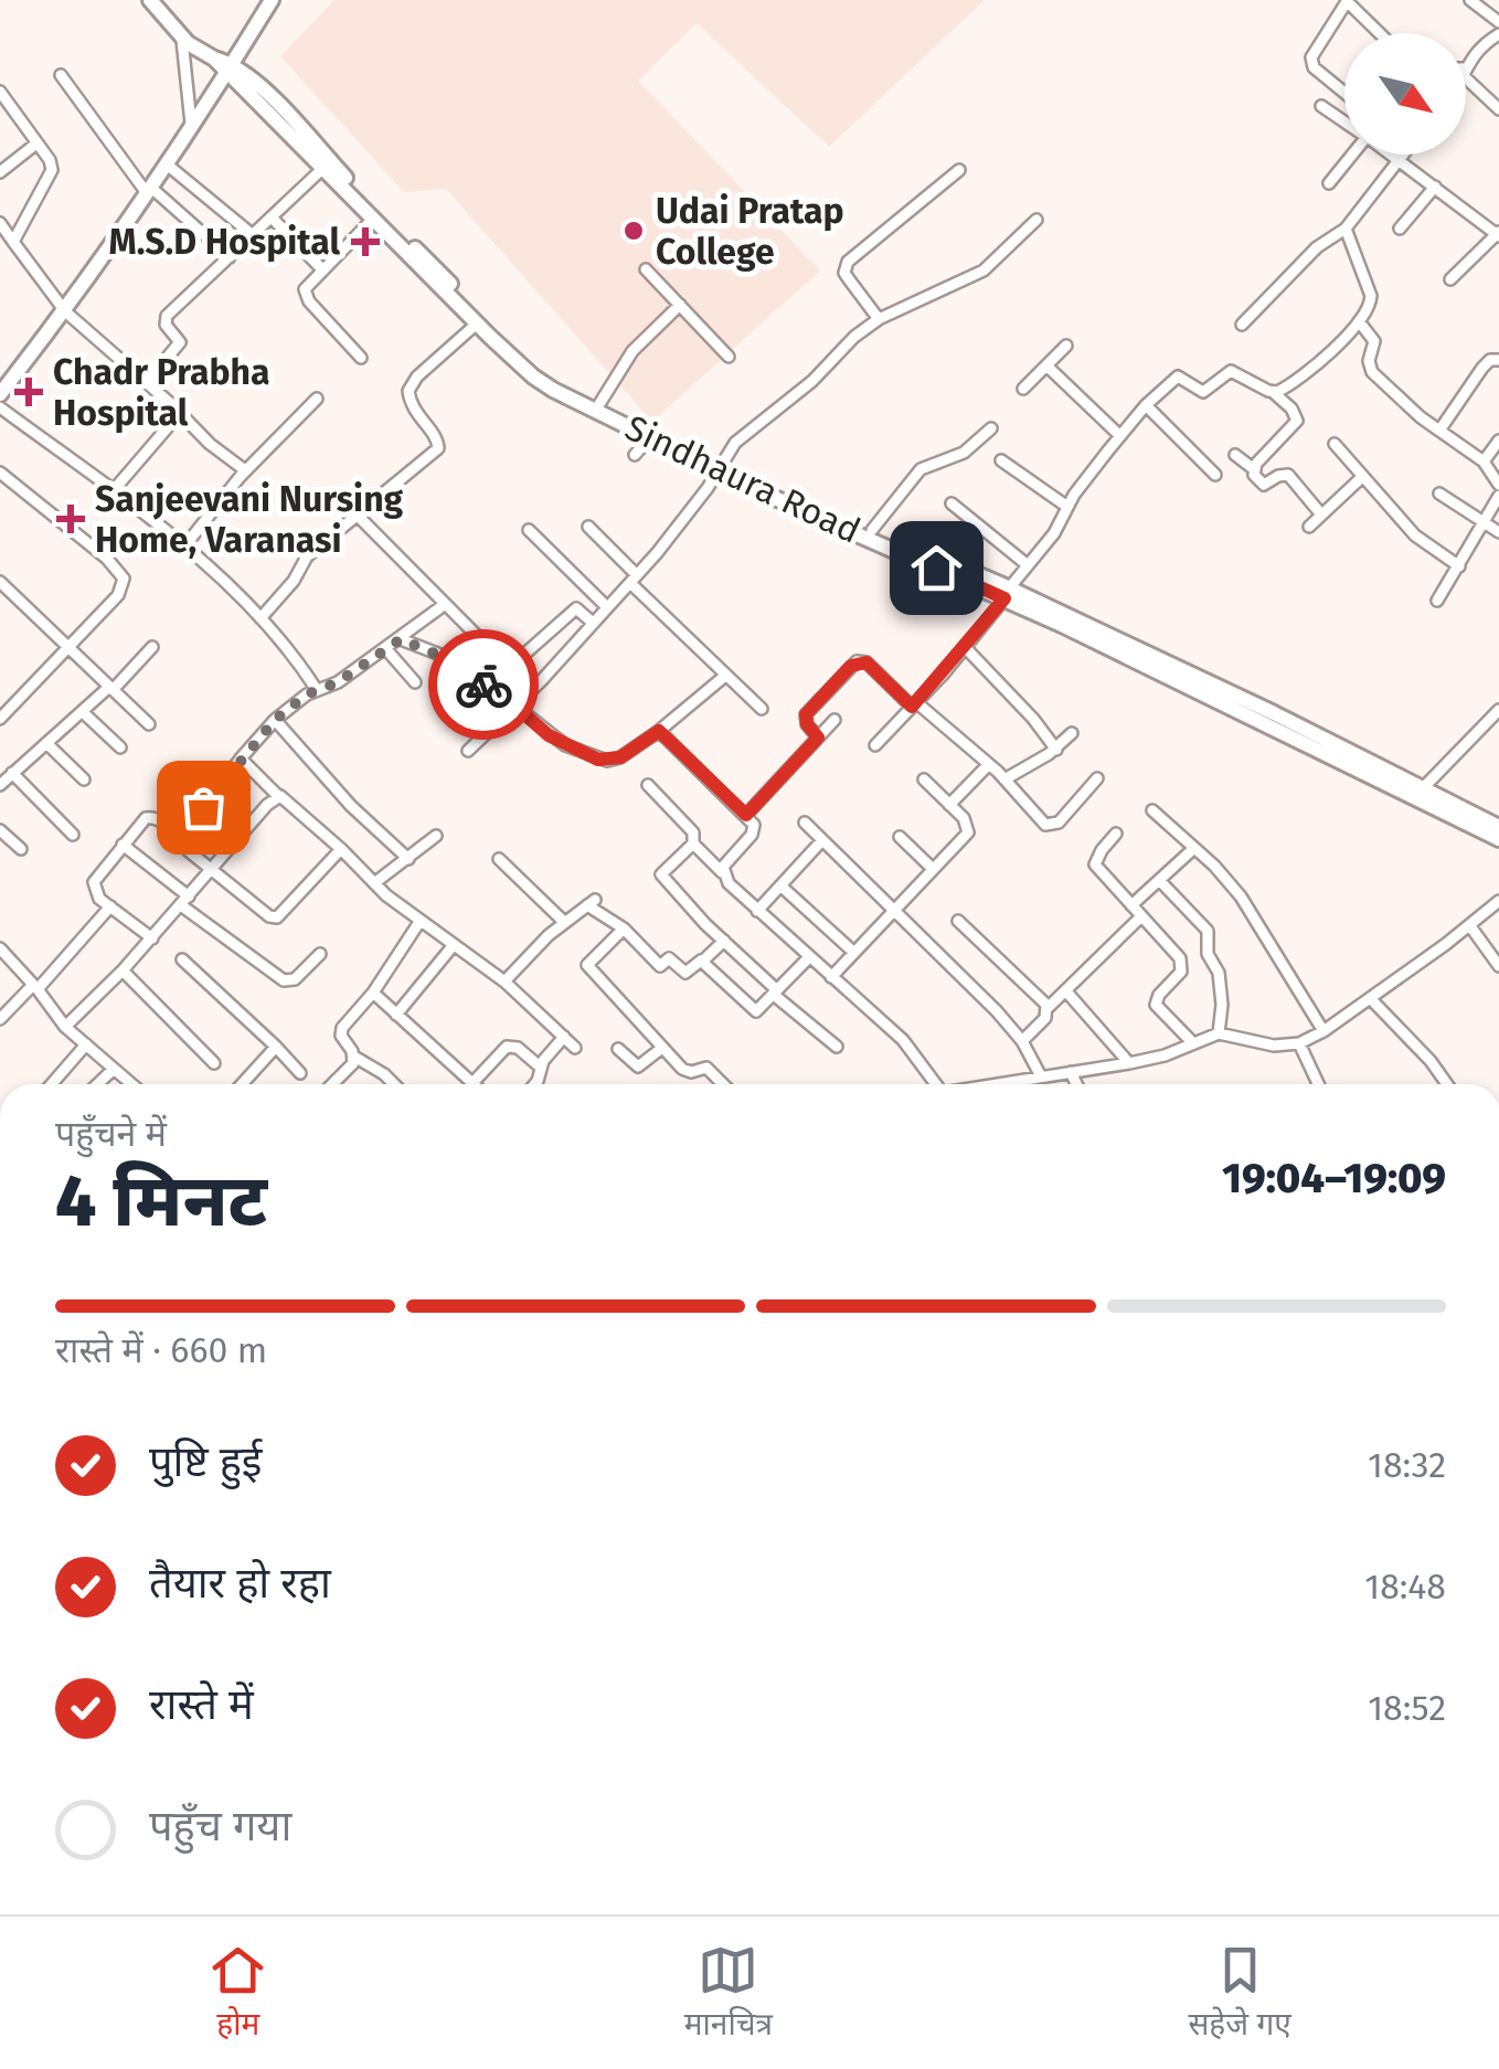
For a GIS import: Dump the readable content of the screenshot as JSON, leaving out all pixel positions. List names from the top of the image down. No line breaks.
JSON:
{"streets":{"street":["Sindhaura Road"]},"places":{"other":["Udai Pratap College"],"health":["M.S.D Hospital","Chadr Prabha Hospital","Sanjeevani Nursing Home, Varanasi"]},"north":"bottom right","page":{"heading":["4 मिनट","पहुँचने में","19:04–19:09"],"bar":"रास्ते में · 660 m","list":[["पुष्टि हुई","18:32"],["तैयार हो रहा","18:48"],["रास्ते में","18:52"],"पहुँच गया"],"tabs":["होम","मानचित्र","सहेजे गए"]}}
